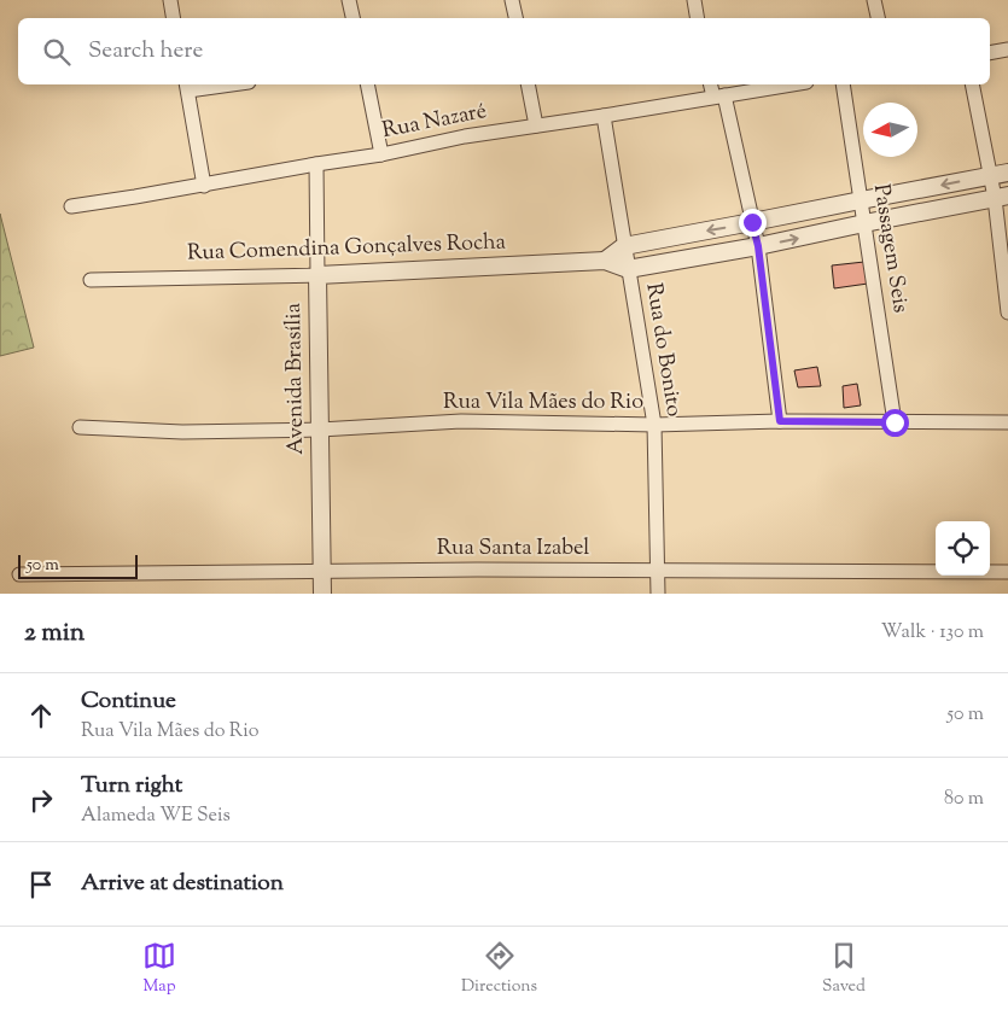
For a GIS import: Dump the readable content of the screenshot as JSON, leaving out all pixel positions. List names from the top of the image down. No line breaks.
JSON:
{"streets":{"street":["Rua Nazaré","Rua Comendina Gonçalves Rocha","Passagem Seis","Rua do Bonito","Avenida Brasília","Rua Vila Mães do Rio","Rua Santa Izabel"]},"crossings":[["Rua Nazaré","Rua do Bonito"],["Rua Nazaré","Avenida Brasília"],["Rua Comendina Gonçalves Rocha","Rua do Bonito"],["Rua Comendina Gonçalves Rocha","Avenida Brasília"],["Passagem Seis","Rua Vila Mães do Rio"],["Rua do Bonito","Rua Vila Mães do Rio"],["Rua do Bonito","Rua Santa Izabel"],["Avenida Brasília","Rua Vila Mães do Rio"],["Avenida Brasília","Rua Santa Izabel"]],"scale_bar":"50 m","north":"left","page":{"search":"Search here","scale":"50 m","heading":["2 min","Walk · 130 m"],"list":[["Continue","Rua Vila Mães do Rio","50 m"],["Turn right","Alameda WE Seis","80 m"],"Arrive at destination"],"nav":["Map","Directions","Saved"]}}
